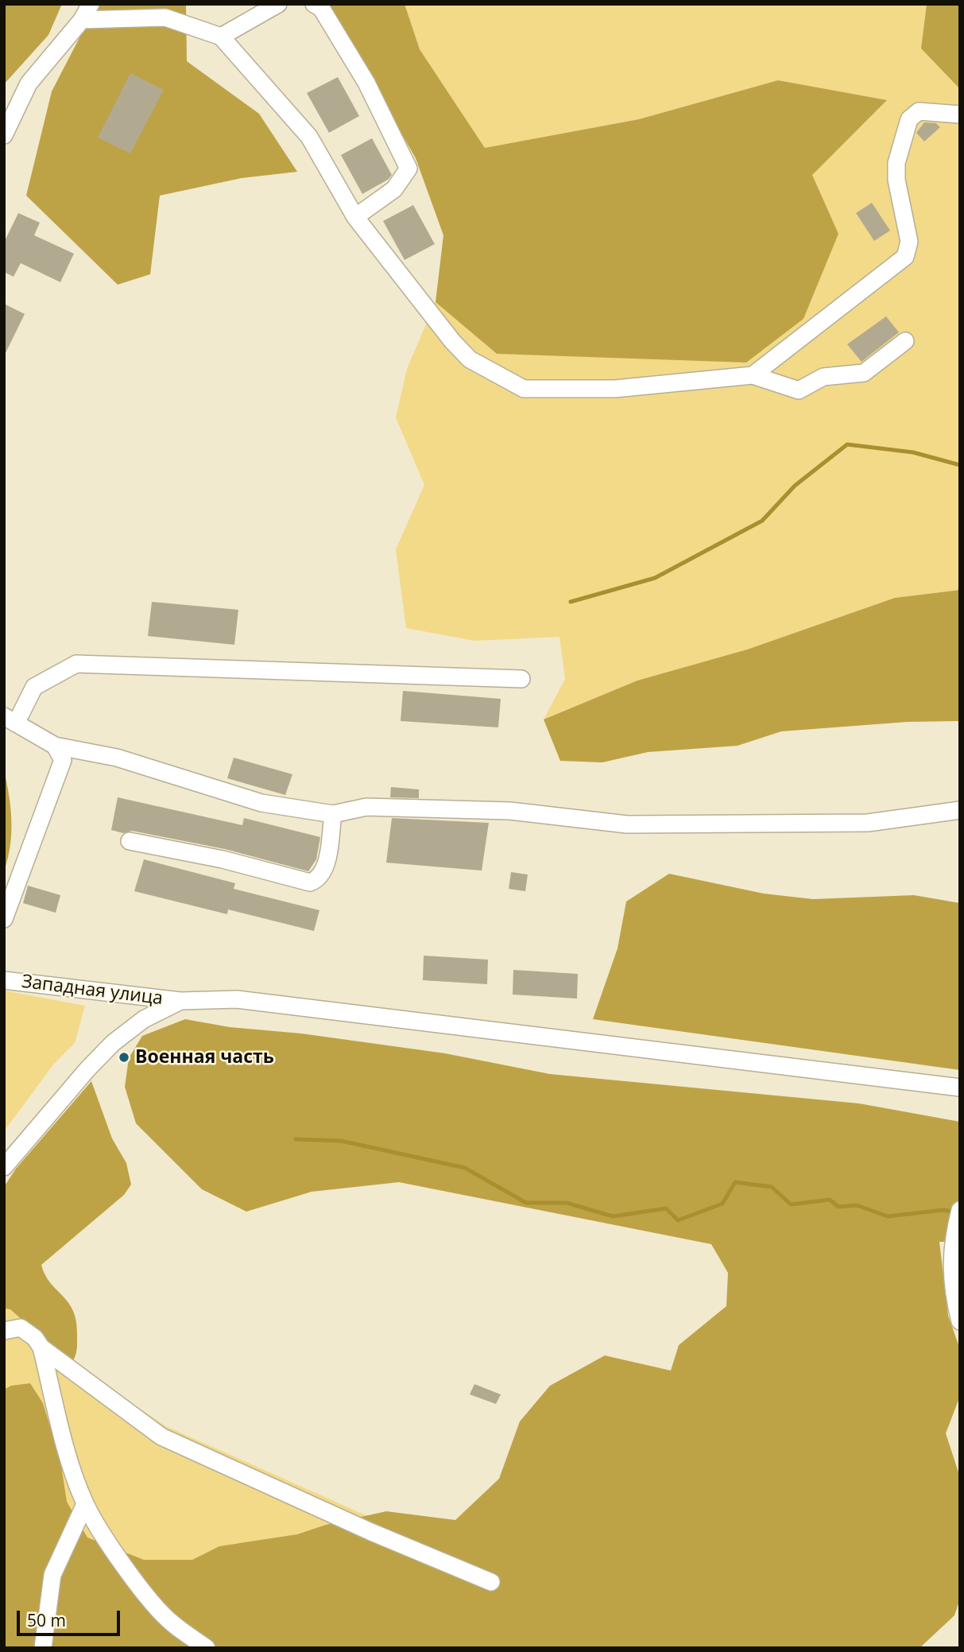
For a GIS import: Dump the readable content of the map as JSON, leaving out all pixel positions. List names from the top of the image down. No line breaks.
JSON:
{"streets":{"street":["Западная улица"]},"places":["Военная часть"],"scale_bar":"50 m"}
